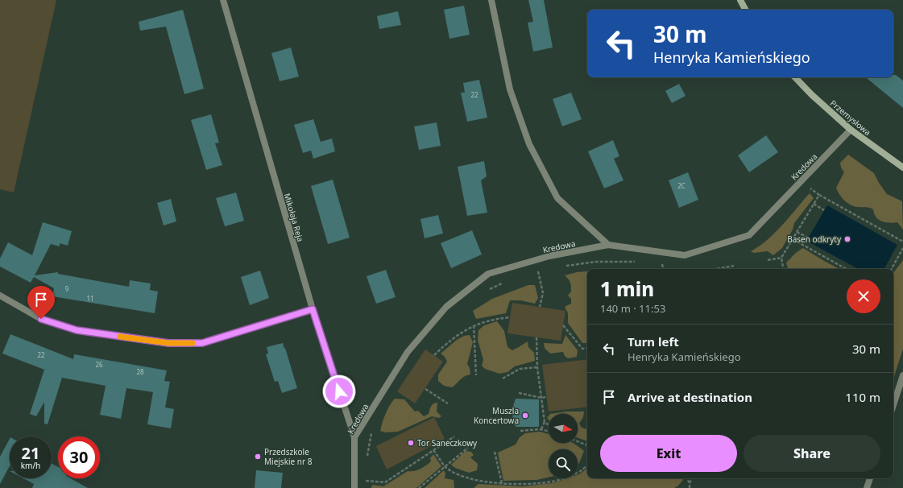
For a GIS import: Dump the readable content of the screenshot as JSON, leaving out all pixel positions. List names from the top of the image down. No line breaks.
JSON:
{"streets":{"main road":["Przemysłowa"],"street":["Kredowa","Mikołaja Reja"]},"crossings":[["Przemysłowa","Kredowa"],["Kredowa","Mikołaja Reja"]],"places":["Basen odkryty","Muszla Koncertowa","Tor Saneczkowy","Przedszkole Miejskie nr 8"],"house_numbers":["22","2C","9","11","22","26","28"],"north":"right","page":{"turn":["30 m","Henryka Kamieńskiego"],"heading":["1 min","140 m · 11:53"],"list":[{"name":"Turn left","note":"Henryka Kamieńskiego","value":"30 m"},{"name":"Arrive at destination","value":"110 m"}],"buttons":["Exit","Share"],"speed":"21 km/h","limit":"30"}}
